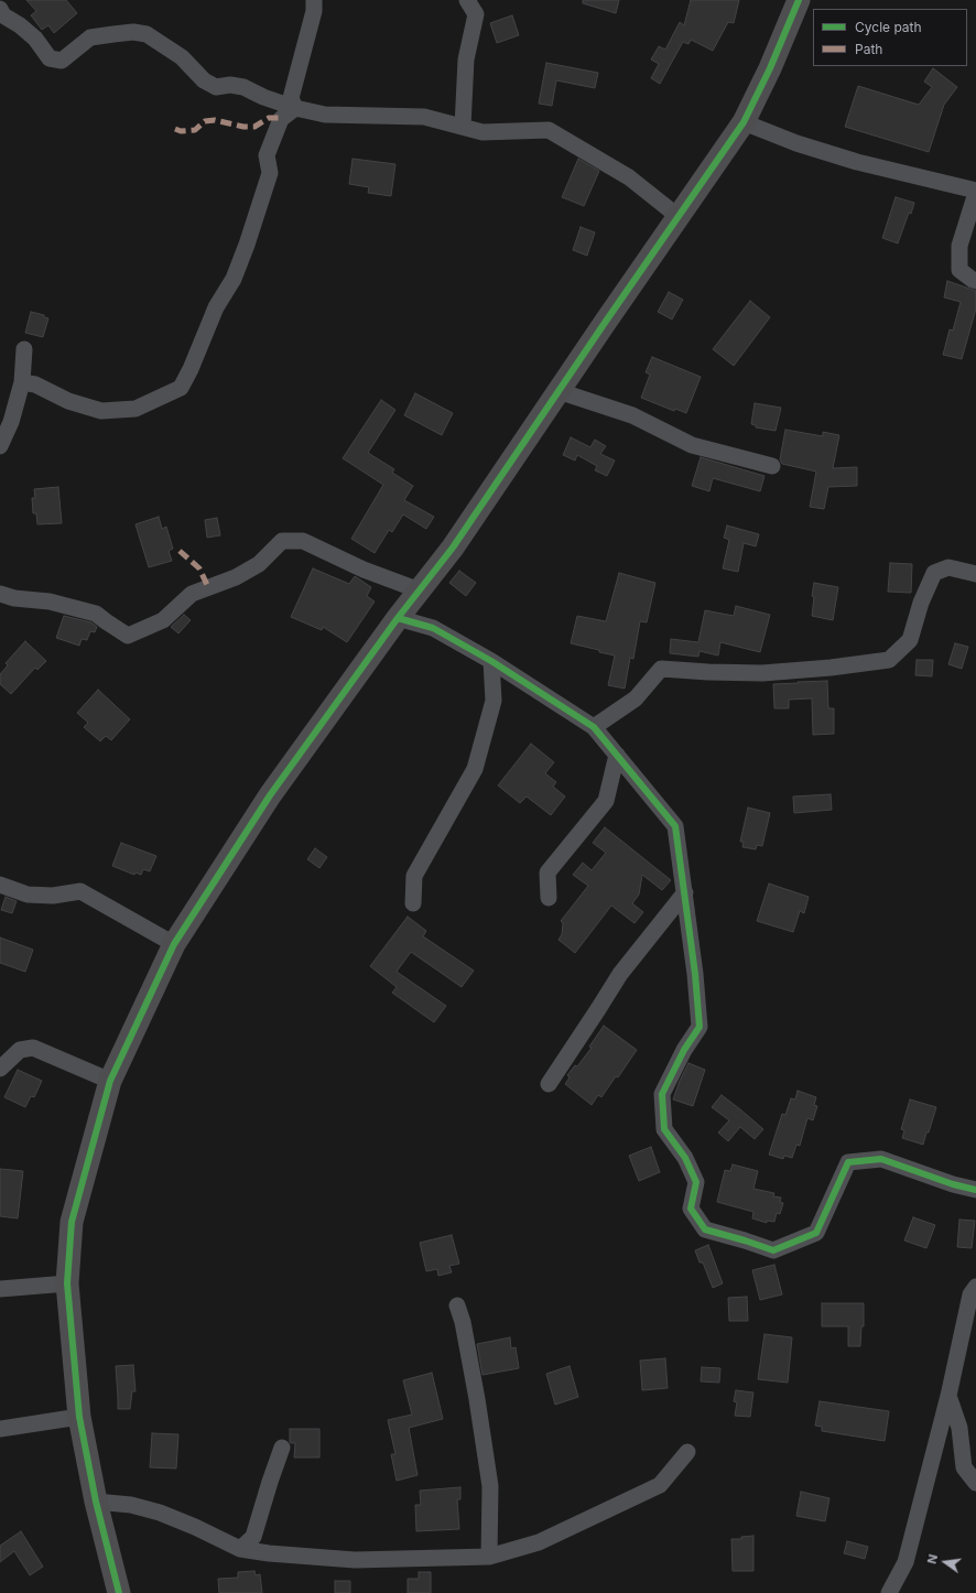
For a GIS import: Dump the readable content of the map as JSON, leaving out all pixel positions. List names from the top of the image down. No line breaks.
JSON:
{"legend":["Cycle path","Path"],"north":"left"}
